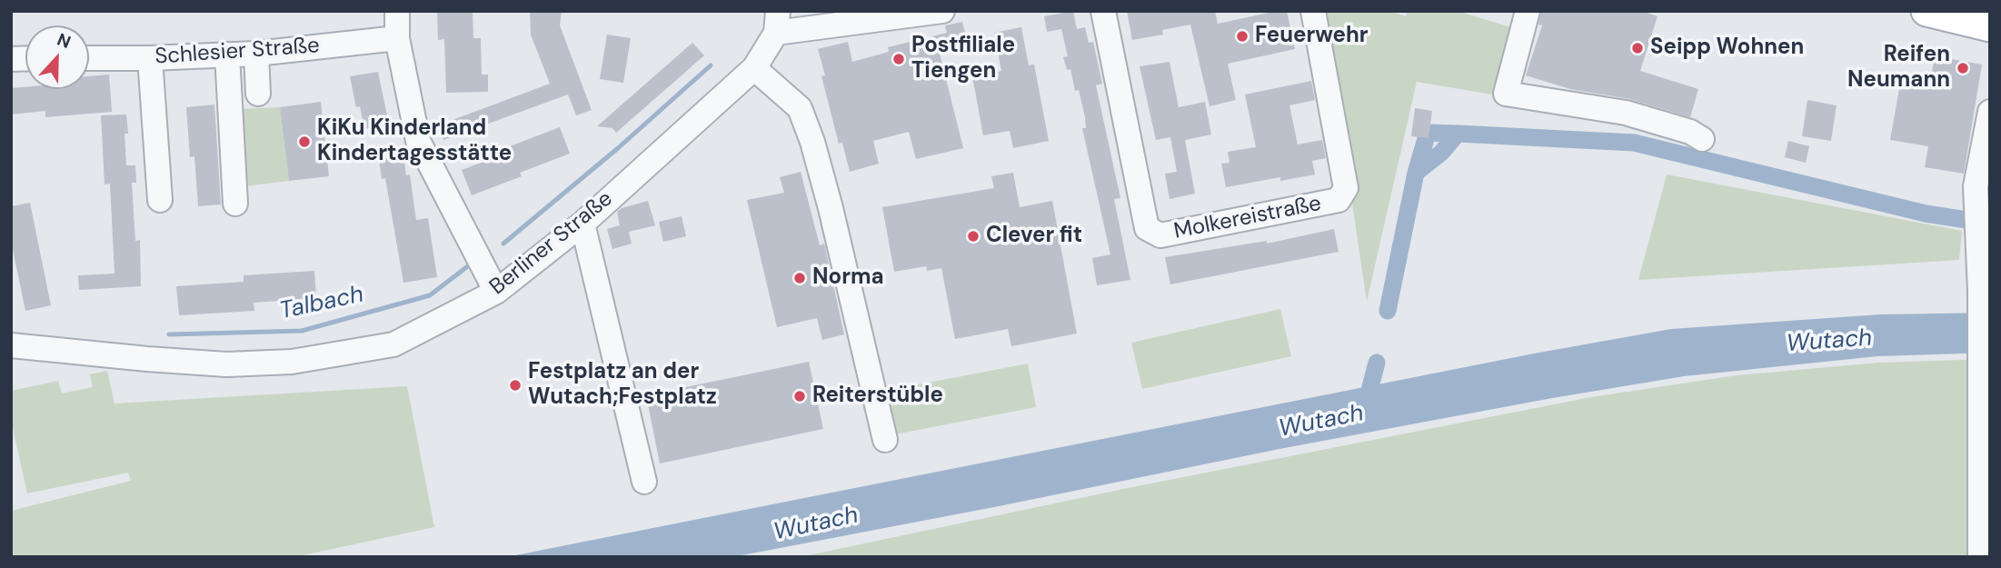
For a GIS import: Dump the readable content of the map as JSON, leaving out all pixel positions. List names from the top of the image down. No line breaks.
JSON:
{"streets":{"street":["Schlesier Straße","Molkereistraße","Berliner Straße"]},"water":["Talbach","Wutach"],"places":["Feuerwehr","Seipp Wohnen","Postfiliale Tiengen","Reifen Neumann","KiKu Kinderland Kindertagesstätte","Clever fit","Norma","Festplatz an der Wutach;Festplatz","Reiterstüble"],"north":"top"}
